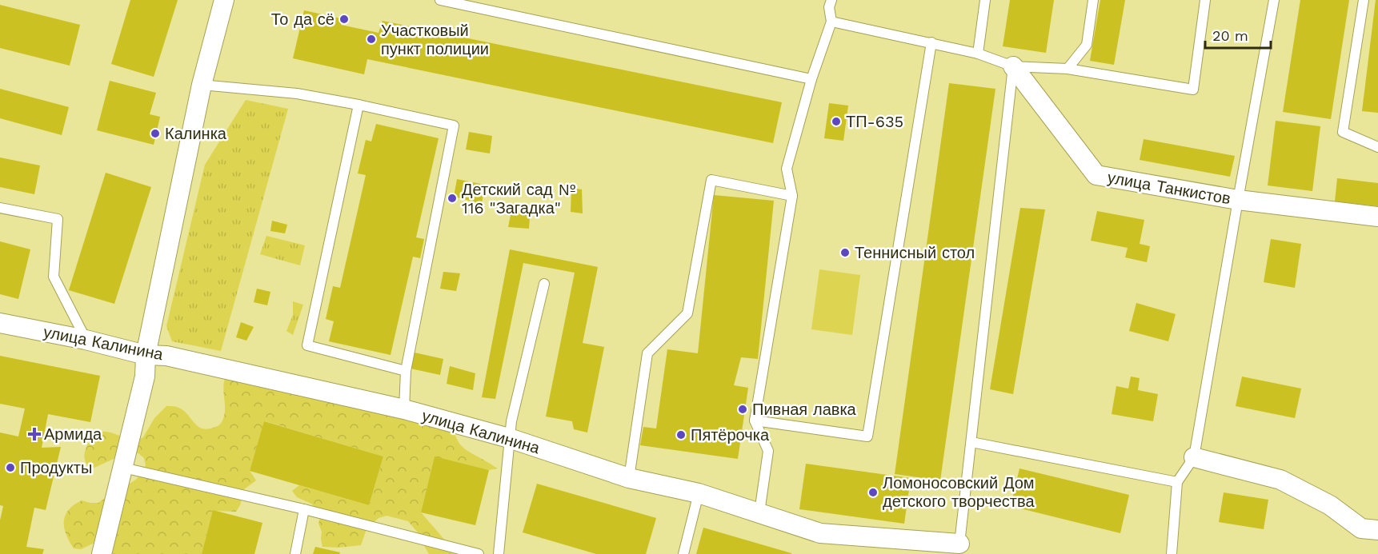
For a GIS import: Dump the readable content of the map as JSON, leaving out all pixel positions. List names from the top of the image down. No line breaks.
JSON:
{"streets":{"street":["улица Танкистов","улица Калинина"]},"places":{"other":["То да сё","Участковый пункт полиции","ТП-635","Калинка","Детский сад № 116 \"Загадка\"","Теннисный стол","Пивная лавка","Пятёрочка","Продукты","Ломоносовский Дом детского творчества"],"health":["Армида"]},"scale_bar":"20 m"}
